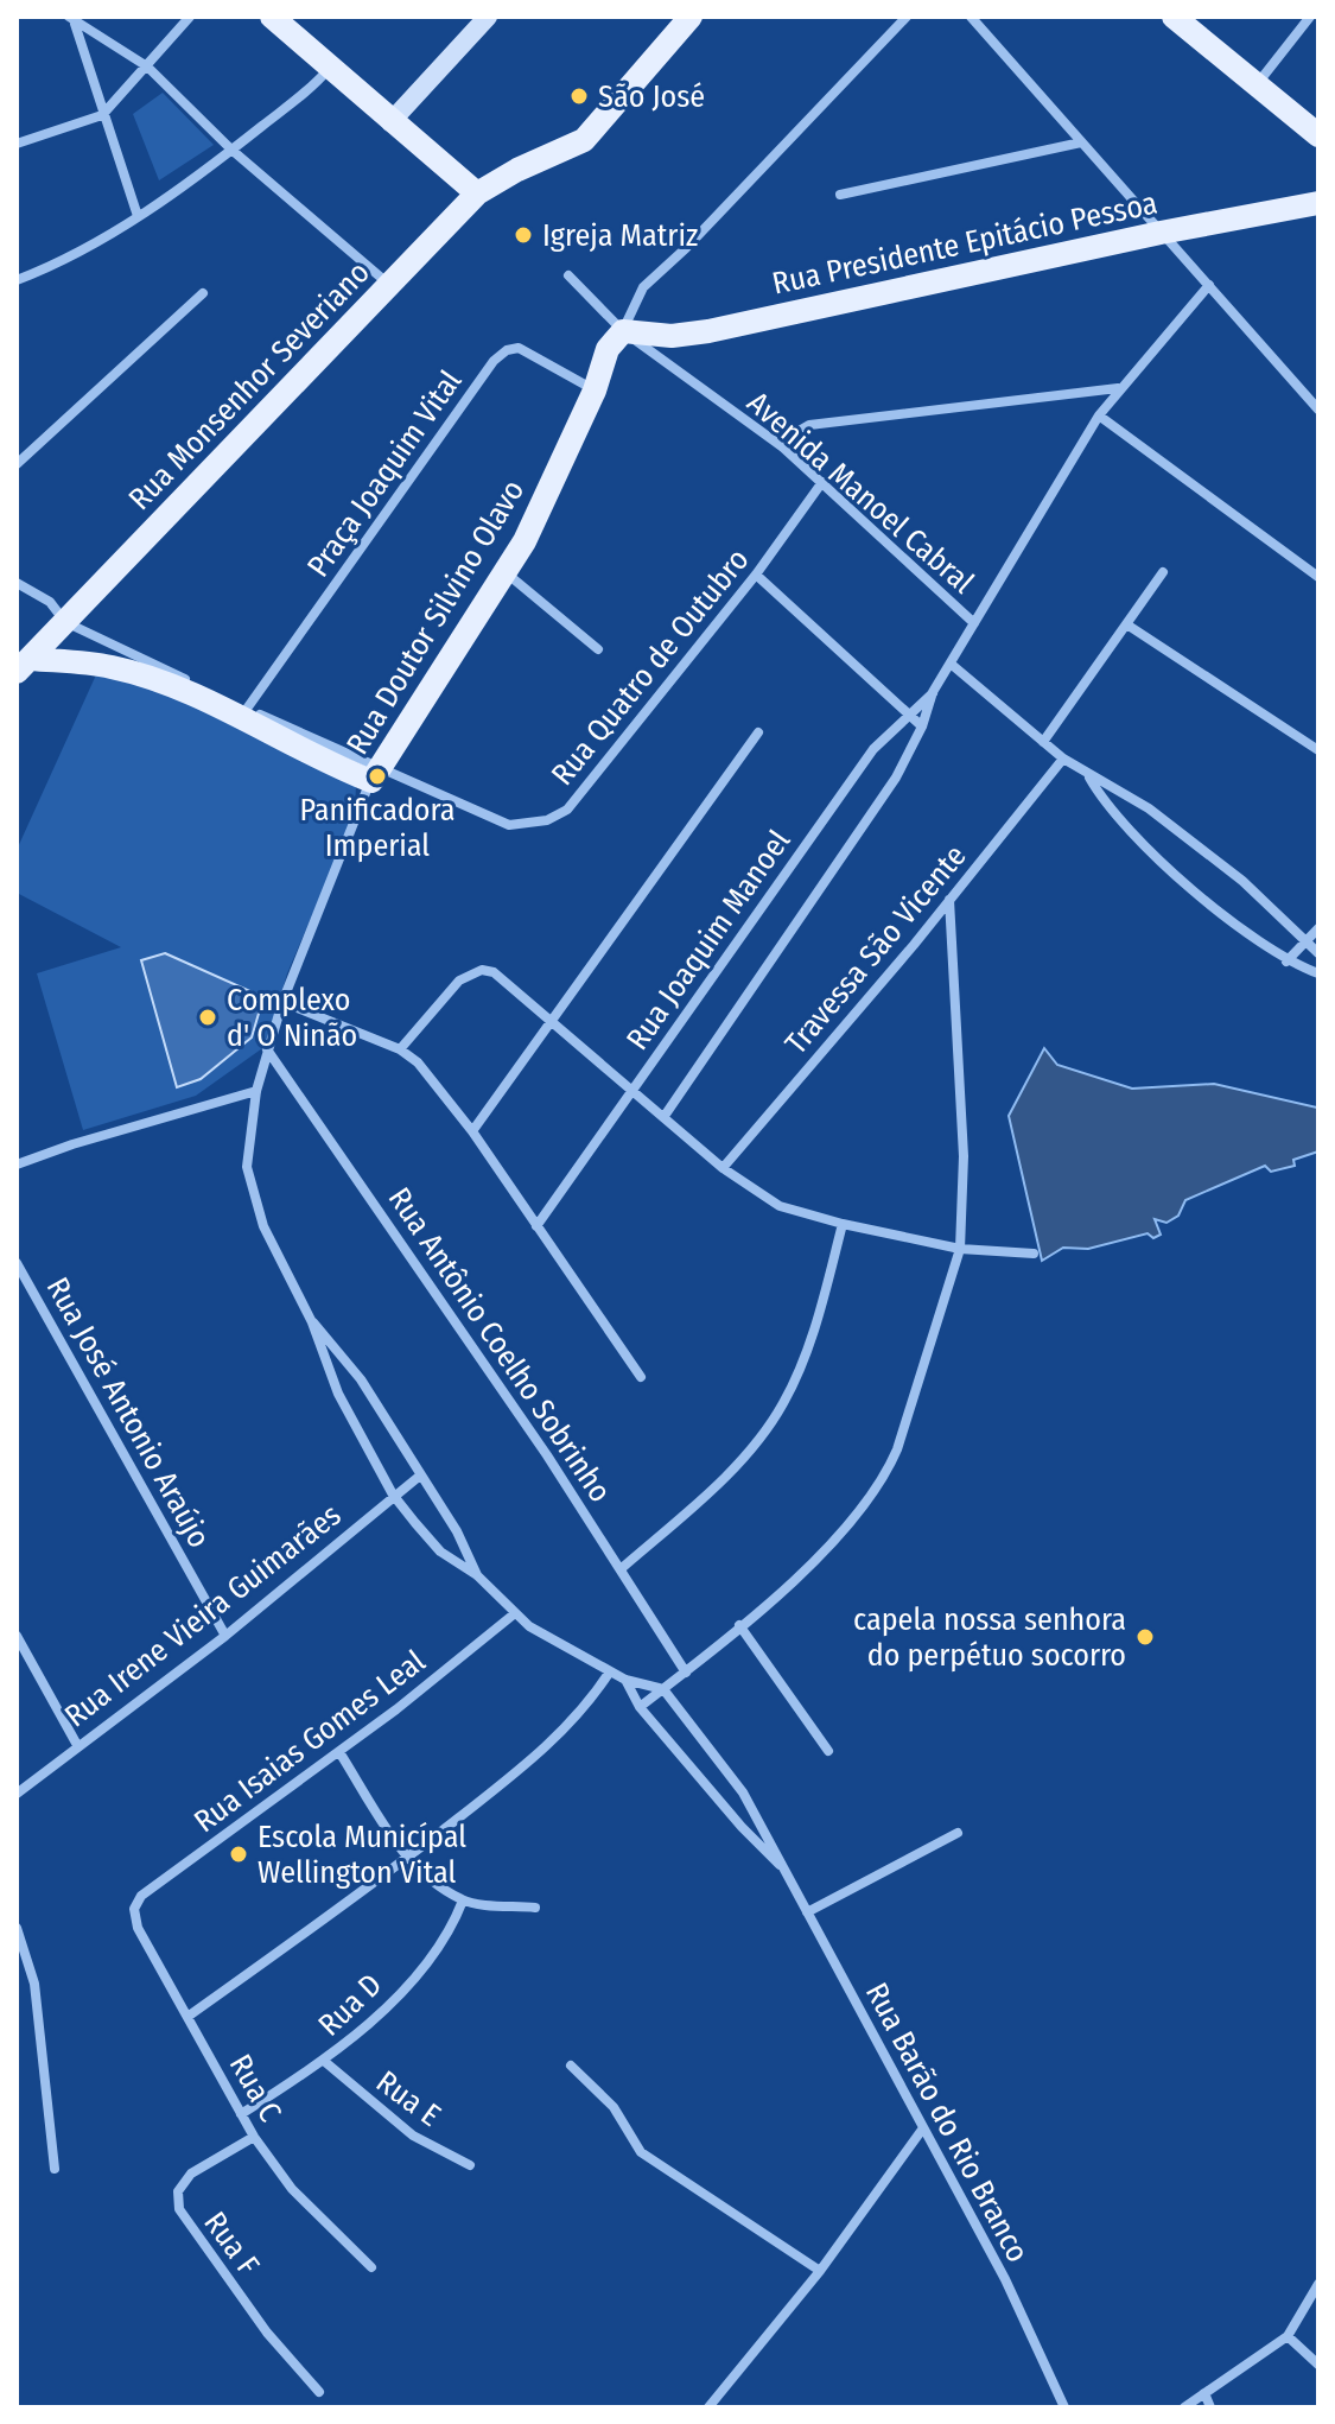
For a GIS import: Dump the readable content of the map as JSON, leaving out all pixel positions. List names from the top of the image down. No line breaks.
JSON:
{"streets":{"main road":["Rua Presidente Epitácio Pessoa","Rua Monsenhor Severiano","Rua Doutor Silvino Olavo"],"street":["Praça Joaquim Vital","Avenida Manoel Cabral","Rua Quatro de Outubro","Rua Joaquim Manoel","Travessa São Vicente","Rua Antônio Coelho Sobrinho","Rua José Antonio Araújo","Rua Irene Vieira Guimarães","Rua Isaias Gomes Leal","Rua D","Rua C","Rua E","Rua Barão do Rio Branco","Rua F"]},"crossings":[["Rua Presidente Epitácio Pessoa","Avenida Manoel Cabral"],["Rua Presidente Epitácio Pessoa","Rua Doutor Silvino Olavo"],["Rua Monsenhor Severiano","Rua Quatro de Outubro"],["Praça Joaquim Vital","Rua Doutor Silvino Olavo"],["Praça Joaquim Vital","Rua Quatro de Outubro"],["Avenida Manoel Cabral","Rua Doutor Silvino Olavo"],["Avenida Manoel Cabral","Rua Quatro de Outubro"],["Avenida Manoel Cabral","Rua Joaquim Manoel"],["Rua Doutor Silvino Olavo","Rua Quatro de Outubro"],["Rua José Antonio Araújo","Rua Irene Vieira Guimarães"],["Rua Isaias Gomes Leal","Rua C"],["Rua D","Rua C"],["Rua D","Rua E"],["Rua C","Rua F"]],"places":["São José","Igreja Matriz","Panificadora Imperial","Complexo d' O Ninão","capela nossa senhora do perpétuo socorro","Escola Municípal Wellington Vital"]}
